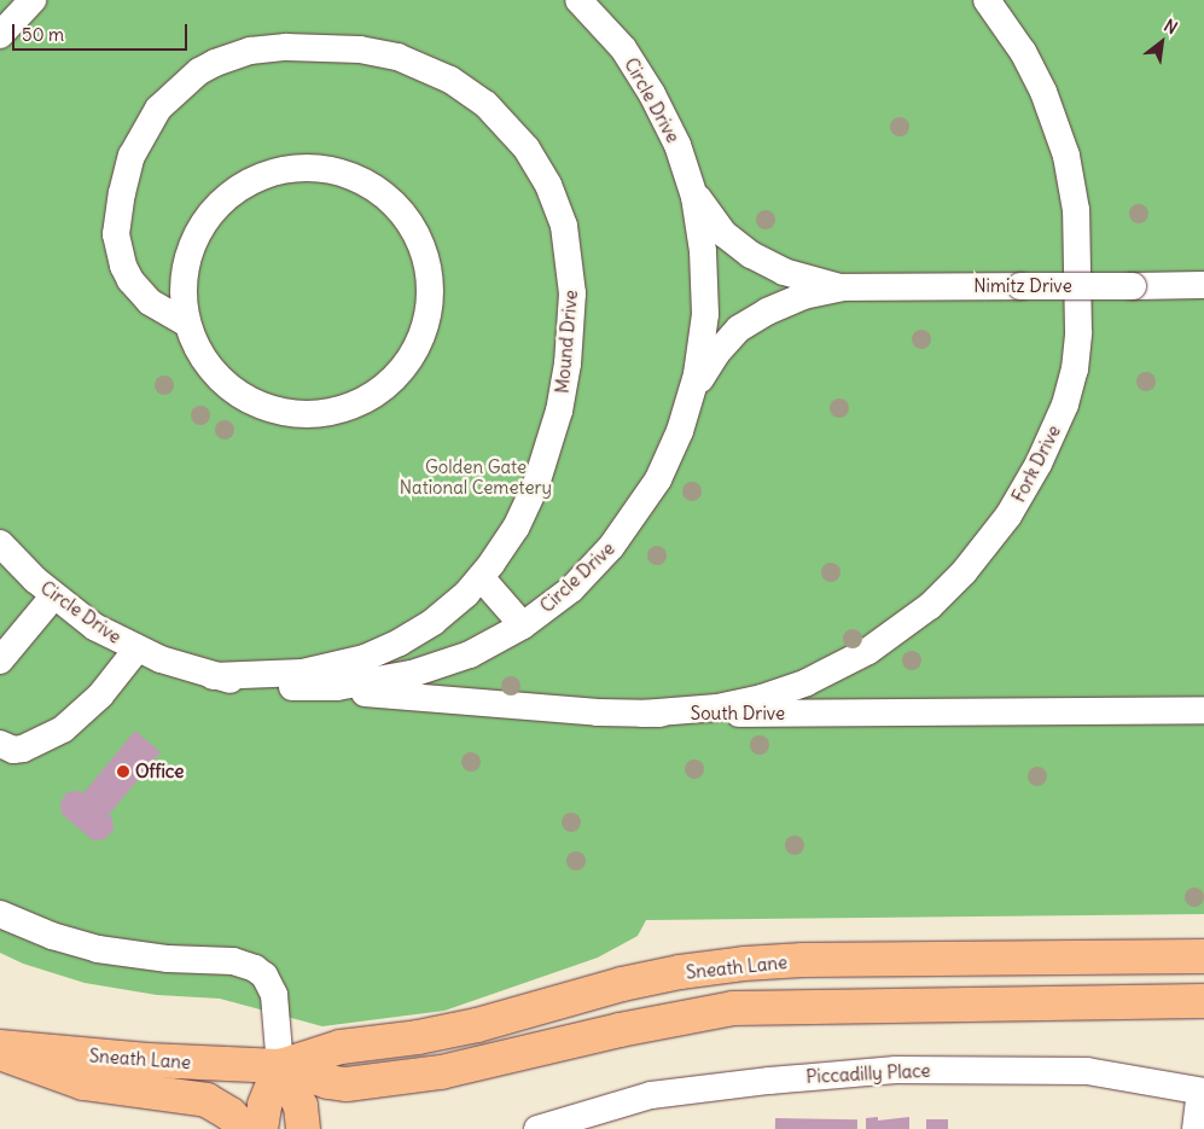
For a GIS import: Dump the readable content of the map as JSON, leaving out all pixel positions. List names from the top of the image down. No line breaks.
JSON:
{"streets":{"main road":["Sneath Lane"],"street":["Circle Drive","Nimitz Drive","Mound Drive","Fork Drive","South Drive","Piccadilly Place"]},"crossings":[["Circle Drive","Nimitz Drive"],["Circle Drive","Mound Drive"],["Circle Drive","South Drive"],["Fork Drive","South Drive"]],"parks":["Golden Gate National Cemetery"],"places":["Office"],"scale_bar":"50 m","north":"top right"}
